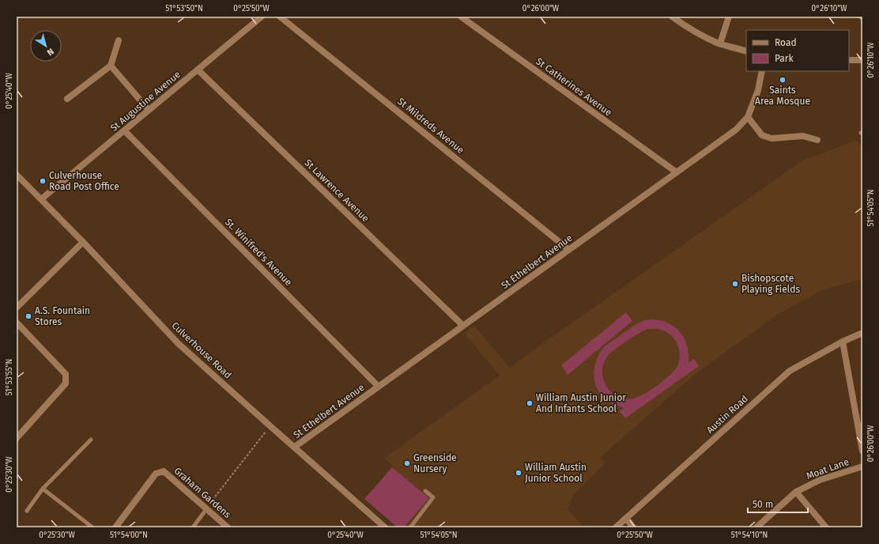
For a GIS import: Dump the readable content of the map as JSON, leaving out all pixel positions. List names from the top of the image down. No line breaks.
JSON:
{"streets":{"street":["St Catherines Avenue","St Augustine Avenue","St Mildreds Avenue","St Lawrence Avenue","St. Winifred's Avenue","St Ethelbert Avenue","Culverhouse Road","Austin Road","Moat Lane","Graham Gardens"]},"crossings":[["St Catherines Avenue","St Ethelbert Avenue"],["St Augustine Avenue","St Lawrence Avenue"],["St Augustine Avenue","St. Winifred's Avenue"],["St Augustine Avenue","Culverhouse Road"],["St Mildreds Avenue","St Ethelbert Avenue"],["St Lawrence Avenue","St Ethelbert Avenue"],["St. Winifred's Avenue","St Ethelbert Avenue"],["St Ethelbert Avenue","Culverhouse Road"]],"places":["Saints Area Mosque","Culverhouse Road Post Office","Bishopscote Playing Fields","A.S. Fountain Stores","William Austin Junior And Infants School","Greenside Nursery","William Austin Junior School"],"legend":["Road","Park"],"scale_bar":"50 m","north":"bottom right","coordinates":["51°53'50\"N","0°25'50\"W","0°26'00\"W","0°26'10\"W","0°25'40\"W","51°54'05\"N","51°53'55\"N","0°25'30\"W","51°54'00\"N","51°54'10\"N"]}
